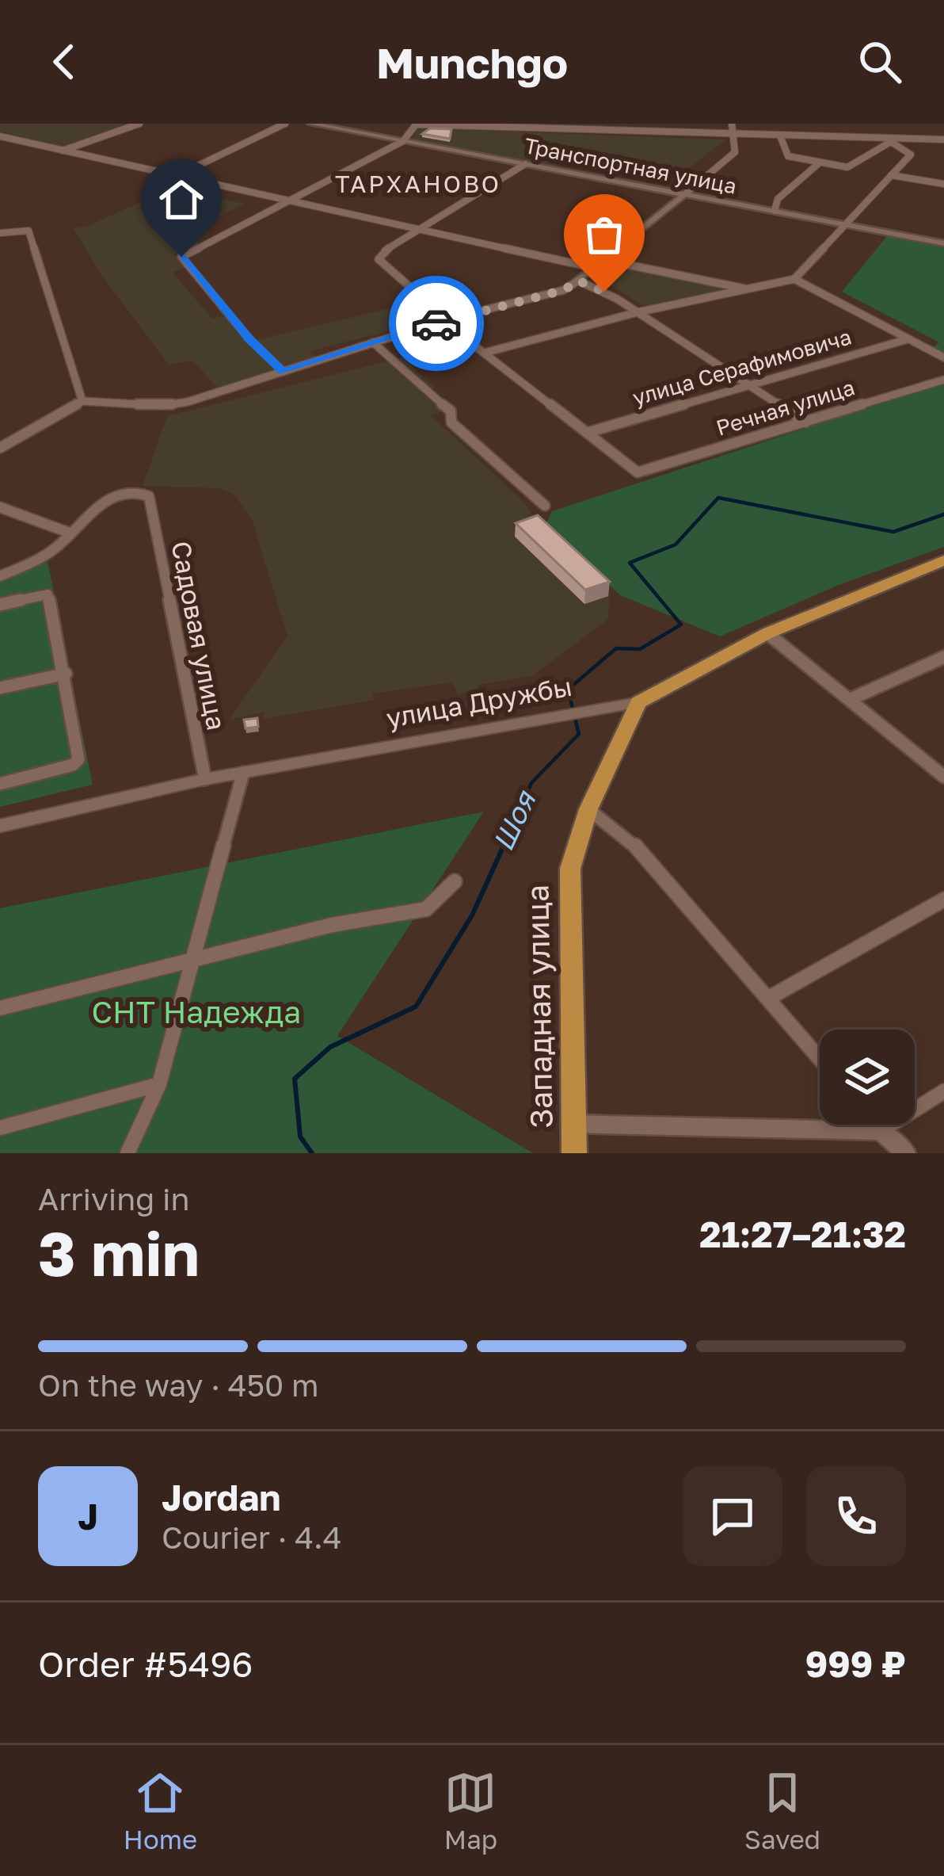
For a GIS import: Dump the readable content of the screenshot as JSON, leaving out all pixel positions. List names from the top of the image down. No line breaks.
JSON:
{"streets":{"main road":["улица Дружбы","Западная улица"],"street":["Транспортная улица","улица Серафимовича","Речная улица","Садовая улица"]},"crossings":[["улица Серафимовича","Речная улица"],["Садовая улица","улица Дружбы"],["улица Дружбы","Западная улица"]],"districts":["ТАРХАНОВО"],"water":["Шоя"],"parks":["СНТ Надежда"],"page":{"header":"Munchgo","heading":["3 min","Arriving in","21:27–21:32"],"panel":["Jordan","Courier · 4.4","Order #5496","999 ₽"],"bar":"On the way · 450 m","round":"J","tabs":["Home","Map","Saved"]}}
